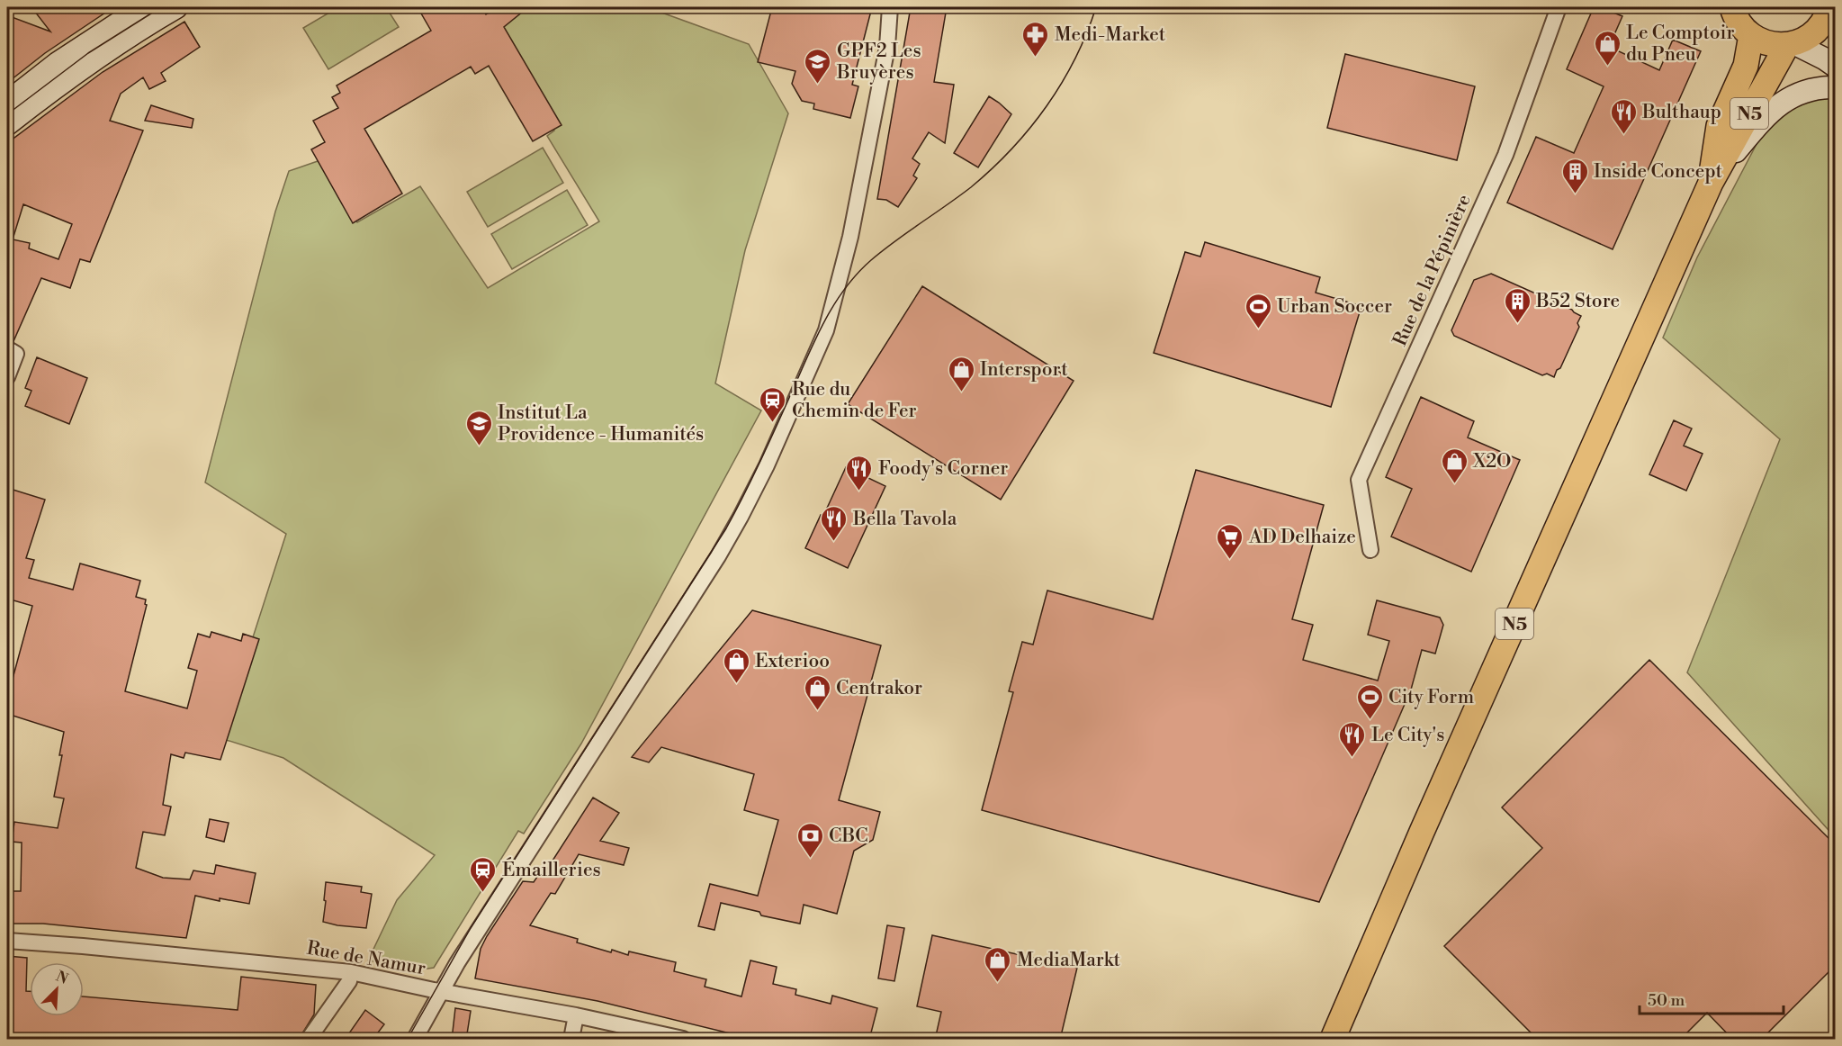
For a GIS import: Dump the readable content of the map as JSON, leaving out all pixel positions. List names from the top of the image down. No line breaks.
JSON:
{"streets":{"main road":["N5"],"street":["Rue de la Pépinière","Rue de Namur"]},"places":{"pharmacy":["Medi-Market"],"shop":["Le Comptoir du Pneu","Intersport","X2O","Exterioo","Centrakor","MediaMarkt"],"school or university":["GPF2 Les Bruyères","Institut La Providence - Humanités"],"restaurant":["Bulthaup","Foody's Corner","Bella Tavola","Le City's"],"building":["Inside Concept","B52 Store"],"sports":["Urban Soccer","City Form"],"station":["Rue du Chemin de Fer","Émailleries"],"supermarket":["AD Delhaize"],"bank":["CBC"]},"scale_bar":"50 m","north":"top right"}
